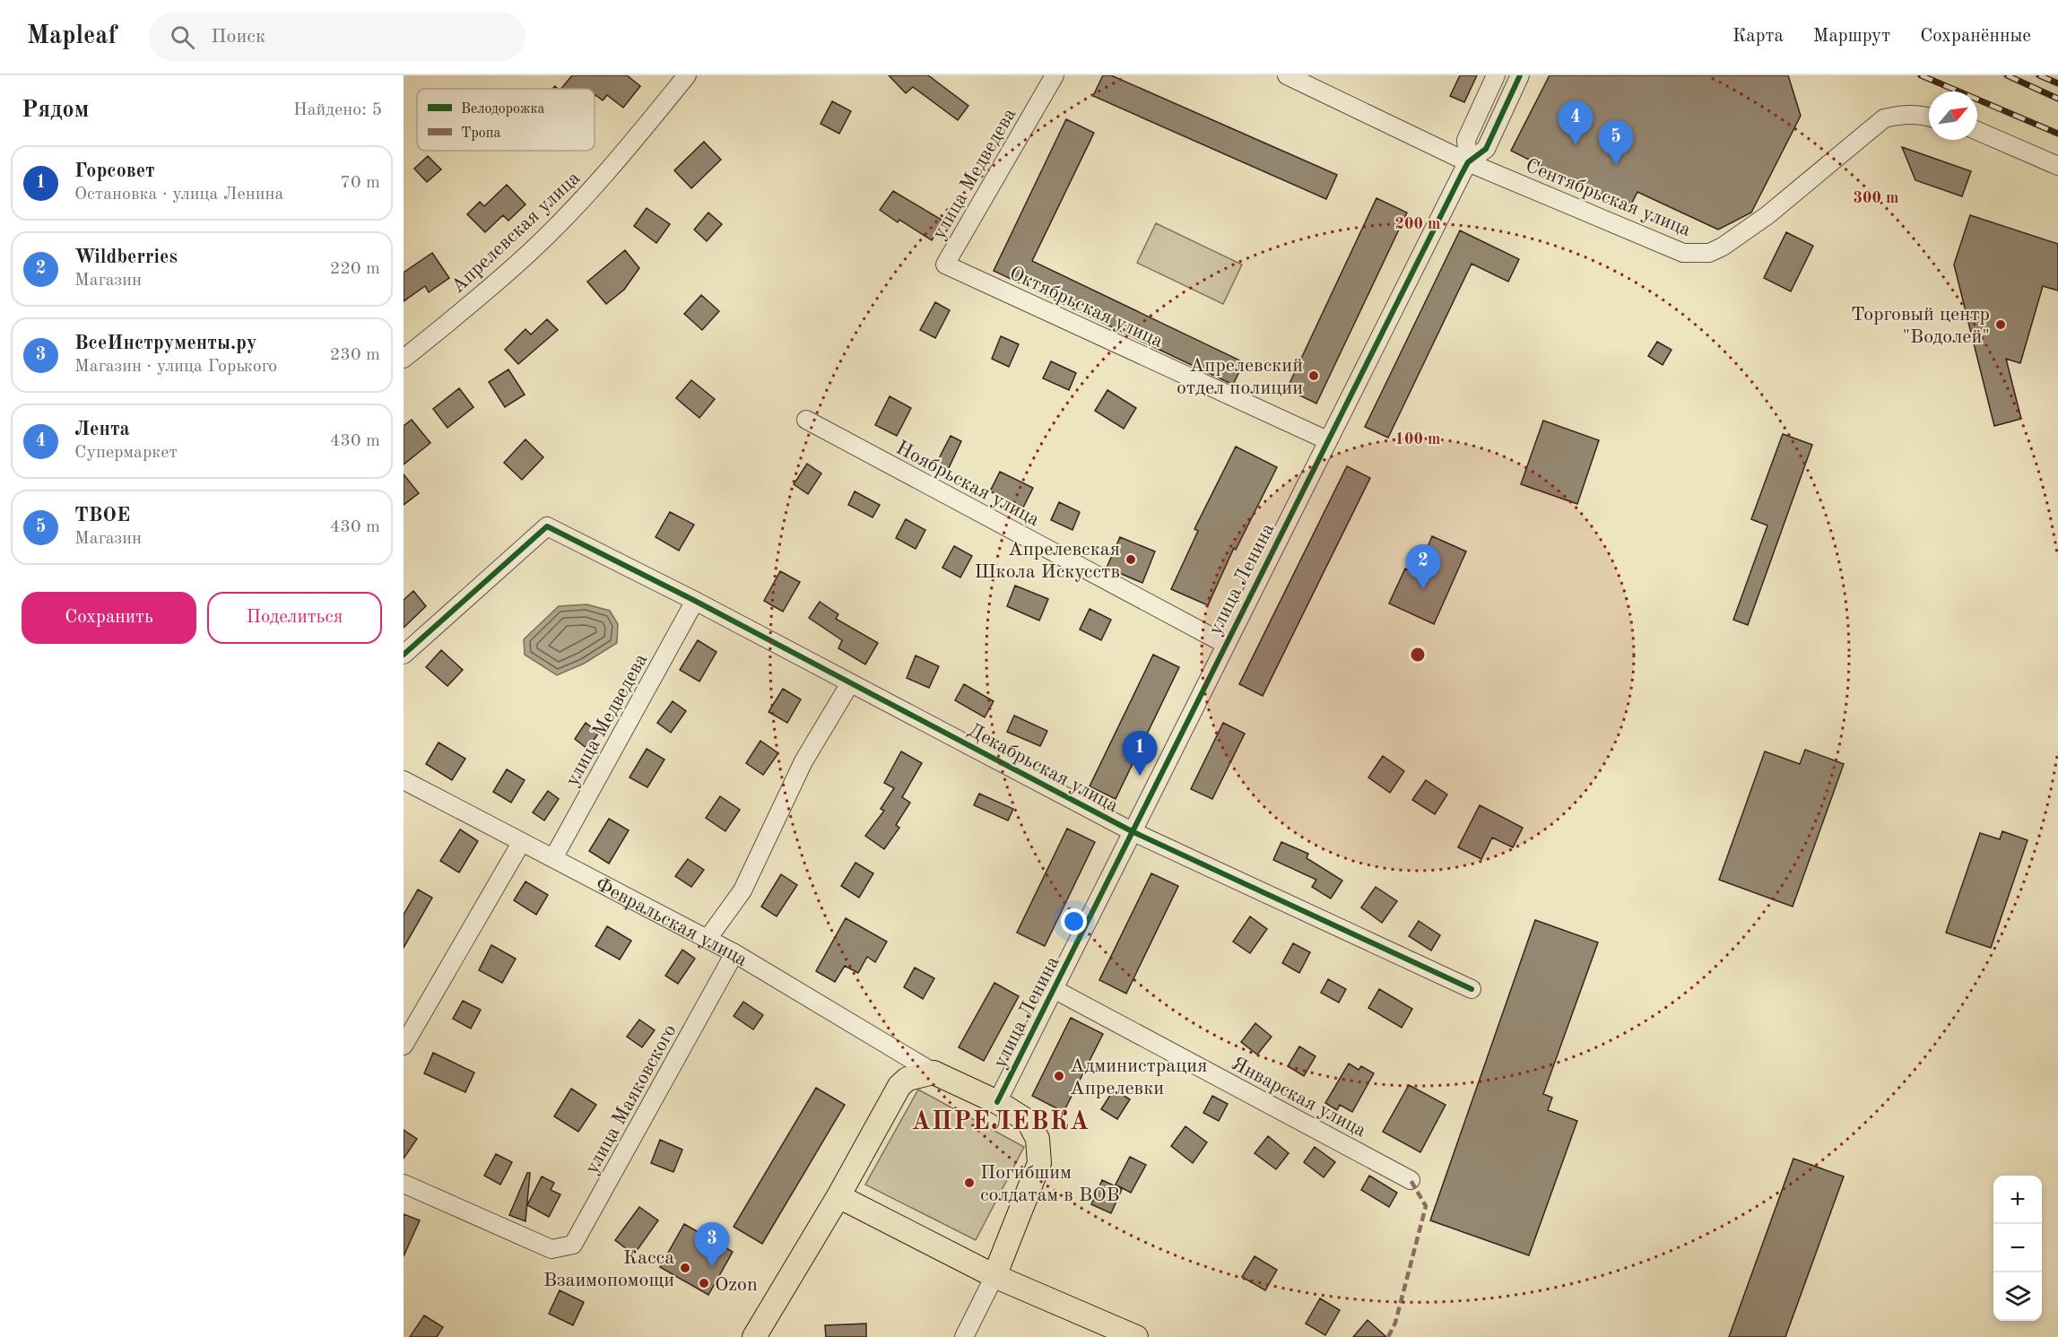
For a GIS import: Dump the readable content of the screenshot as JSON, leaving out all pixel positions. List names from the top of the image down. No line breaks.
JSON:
{"streets":{"street":["улица Медведева","Сентябрьская улица","Апрелевская улица","Октябрьская улица","Ноябрьская улица","улица Ленина","Декабрьская улица","Февральская улица","Январская улица","улица Маяковского"]},"crossings":[["улица Медведева","Октябрьская улица"],["улица Медведева","Декабрьская улица"],["улица Медведева","Февральская улица"],["Сентябрьская улица","улица Ленина"],["Октябрьская улица","улица Ленина"],["Ноябрьская улица","улица Ленина"],["улица Ленина","Декабрьская улица"],["улица Ленина","Январская улица"],["Февральская улица","улица Маяковского"]],"districts":["АПРЕЛЕВКА"],"places":["Торговый центр \"Водолей\"","Апрелевский отдел полиции","Апрелевская Школа Искусств","Администрация Апрелевки","Погибшим солдатам в ВОВ","Касса Взаимопомощи","Ozon"],"legend":["Велодорожка","Тропа"],"north":"top right","page":{"header":"Mapleaf","search":"Поиск","nav":["Карта","Маршрут","Сохранённые"],"heading":["Рядом","Найдено: 5"],"pins":["4","5","2","1","3"],"list":[{"mark":"1","name":"Горсовет","note":"Остановка · улица Ленина","value":"70 m"},{"mark":"2","name":"Wildberries","note":"Магазин","value":"220 m"},{"mark":"3","name":"ВсеИнструменты.ру","note":"Магазин · улица Горького","value":"230 m"},{"mark":"4","name":"Лента","note":"Супермаркет","value":"430 m"},{"mark":"5","name":"ТВОЕ","note":"Магазин","value":"430 m"}],"buttons":["Сохранить","Поделиться"],"map_buttons":["+","−"]},"rings":["300 m","200 m","100 m"]}
